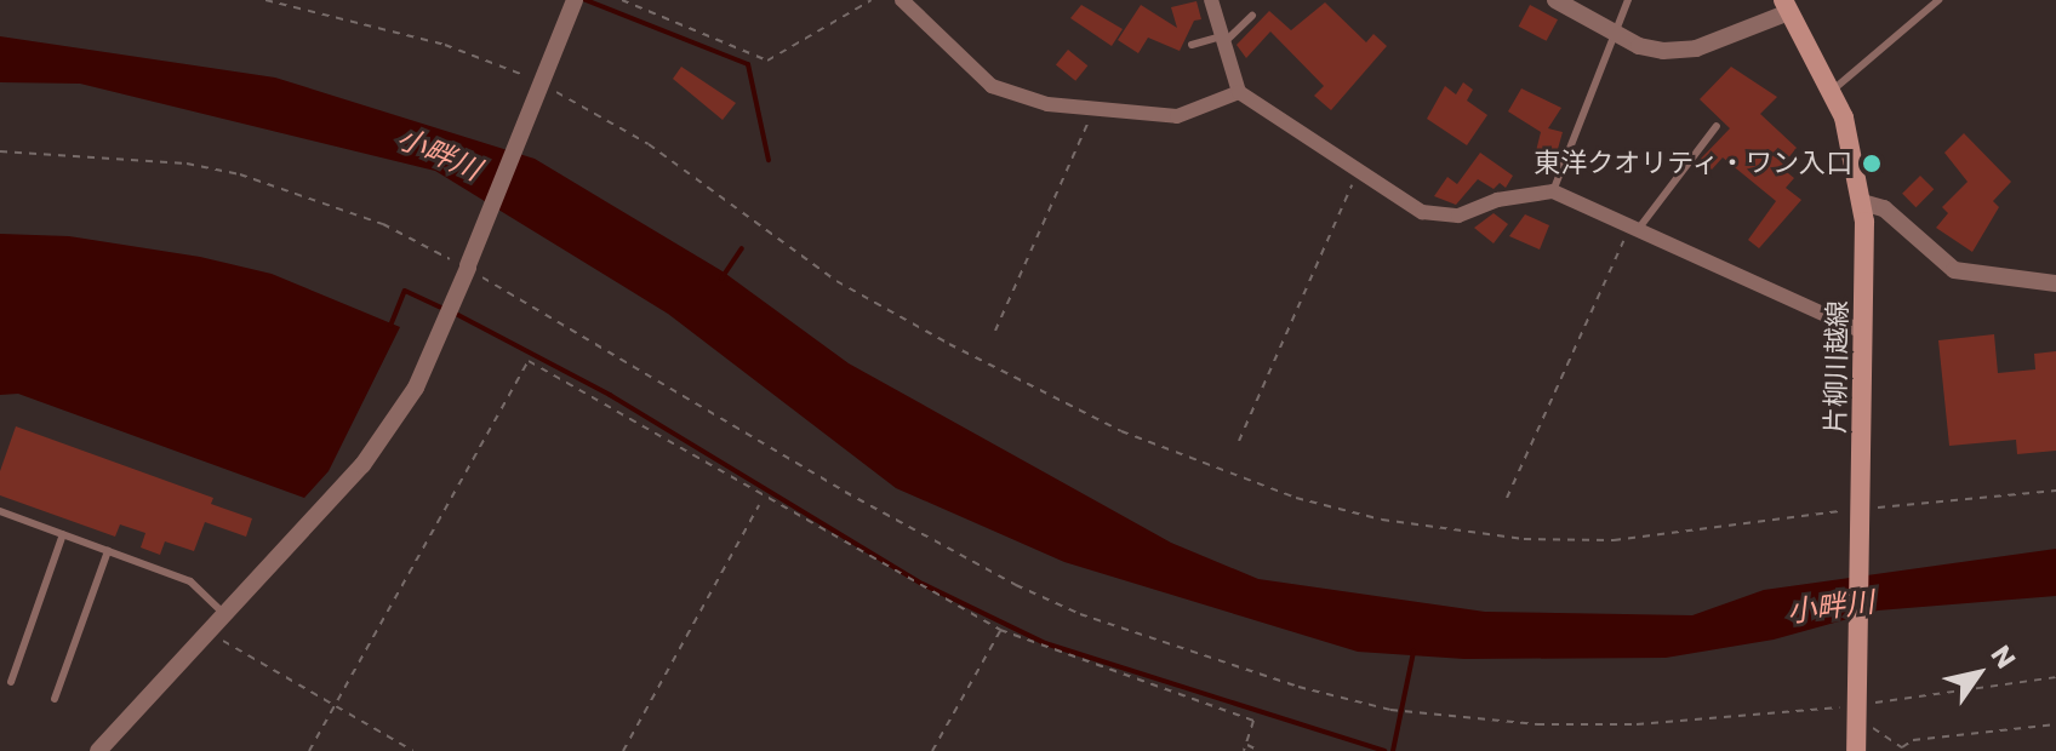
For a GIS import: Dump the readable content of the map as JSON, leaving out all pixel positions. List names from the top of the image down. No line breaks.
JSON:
{"streets":{"main road":["片柳川越線"]},"water":["小畔川"],"places":["東洋クオリティ・ワン入口"],"north":"top right"}
